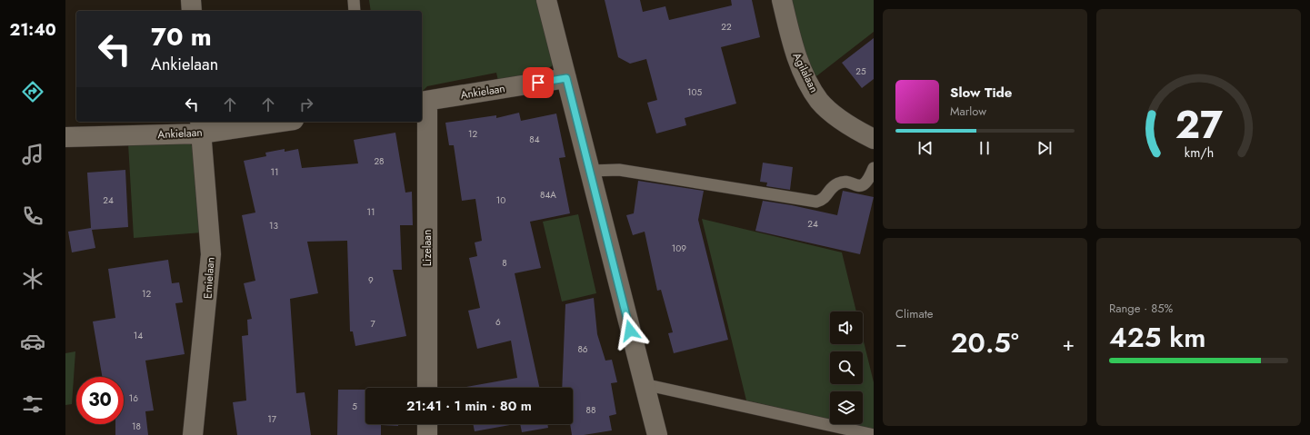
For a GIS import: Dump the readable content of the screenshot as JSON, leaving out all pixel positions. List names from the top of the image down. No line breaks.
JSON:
{"streets":{"street":["Agilalaan","Ankielaan","Lizelaan","Emielaan"]},"crossings":[["Ankielaan","Lizelaan"],["Ankielaan","Emielaan"]],"house_numbers":["22","25","105","12","84","28","11","84A","24","10","11","24","13","109","8","9","12","6","7","14","86","16","5","88","17","18"],"page":{"tabs":"21:40","turn":["70 m","Ankielaan"],"song":["Slow Tide","Marlow"],"tile":["Climate",["Range · 85%","425 km"]],"heat":["−","20.5°","+"],"limit":"30","trip":"21:41 · 1 min · 80 m","gauge":["27","km/h"]}}
